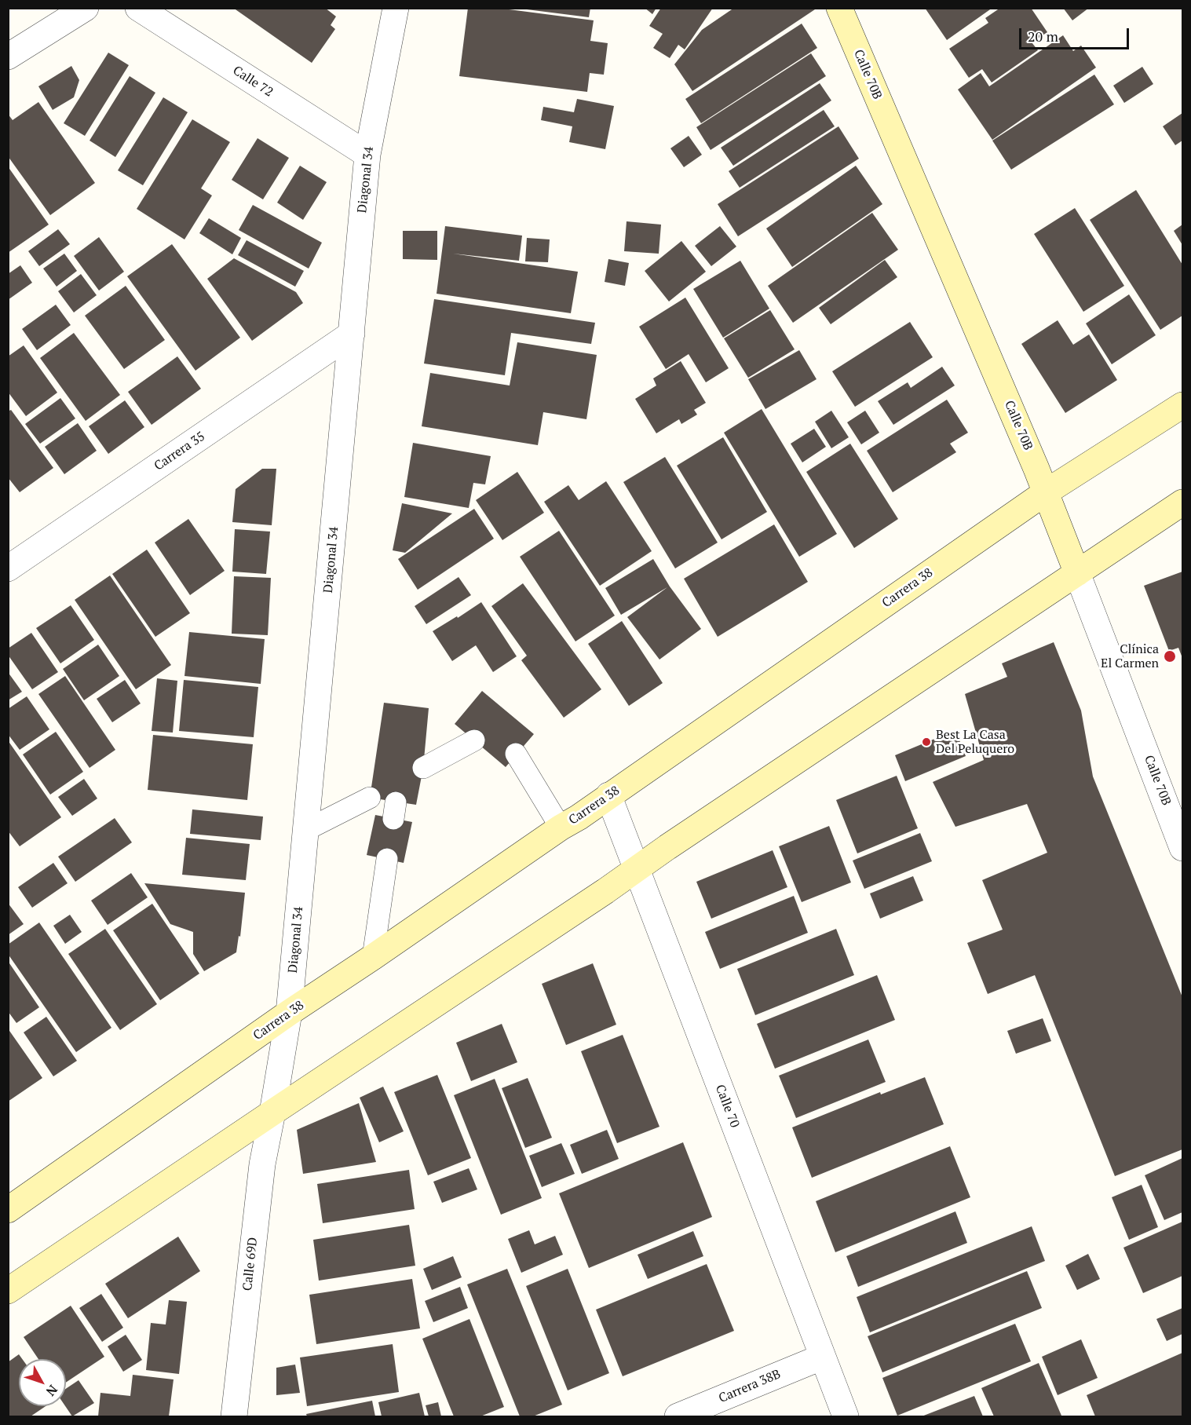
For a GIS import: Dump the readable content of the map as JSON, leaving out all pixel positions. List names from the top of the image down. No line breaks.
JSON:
{"streets":{"main road":["Calle 70B","Carrera 38"],"street":["Calle 72","Diagonal 34","Carrera 35","Calle 70","Calle 69D","Carrera 38B"]},"crossings":[["Calle 70B","Carrera 38"],["Calle 72","Diagonal 34"],["Diagonal 34","Carrera 35"],["Diagonal 34","Carrera 38"],["Diagonal 34","Calle 69D"],["Carrera 38","Calle 70"],["Calle 70","Carrera 38B"]],"places":["Clínica El Carmen","Best La Casa Del Peluquero"],"scale_bar":"20 m","north":"bottom right"}
